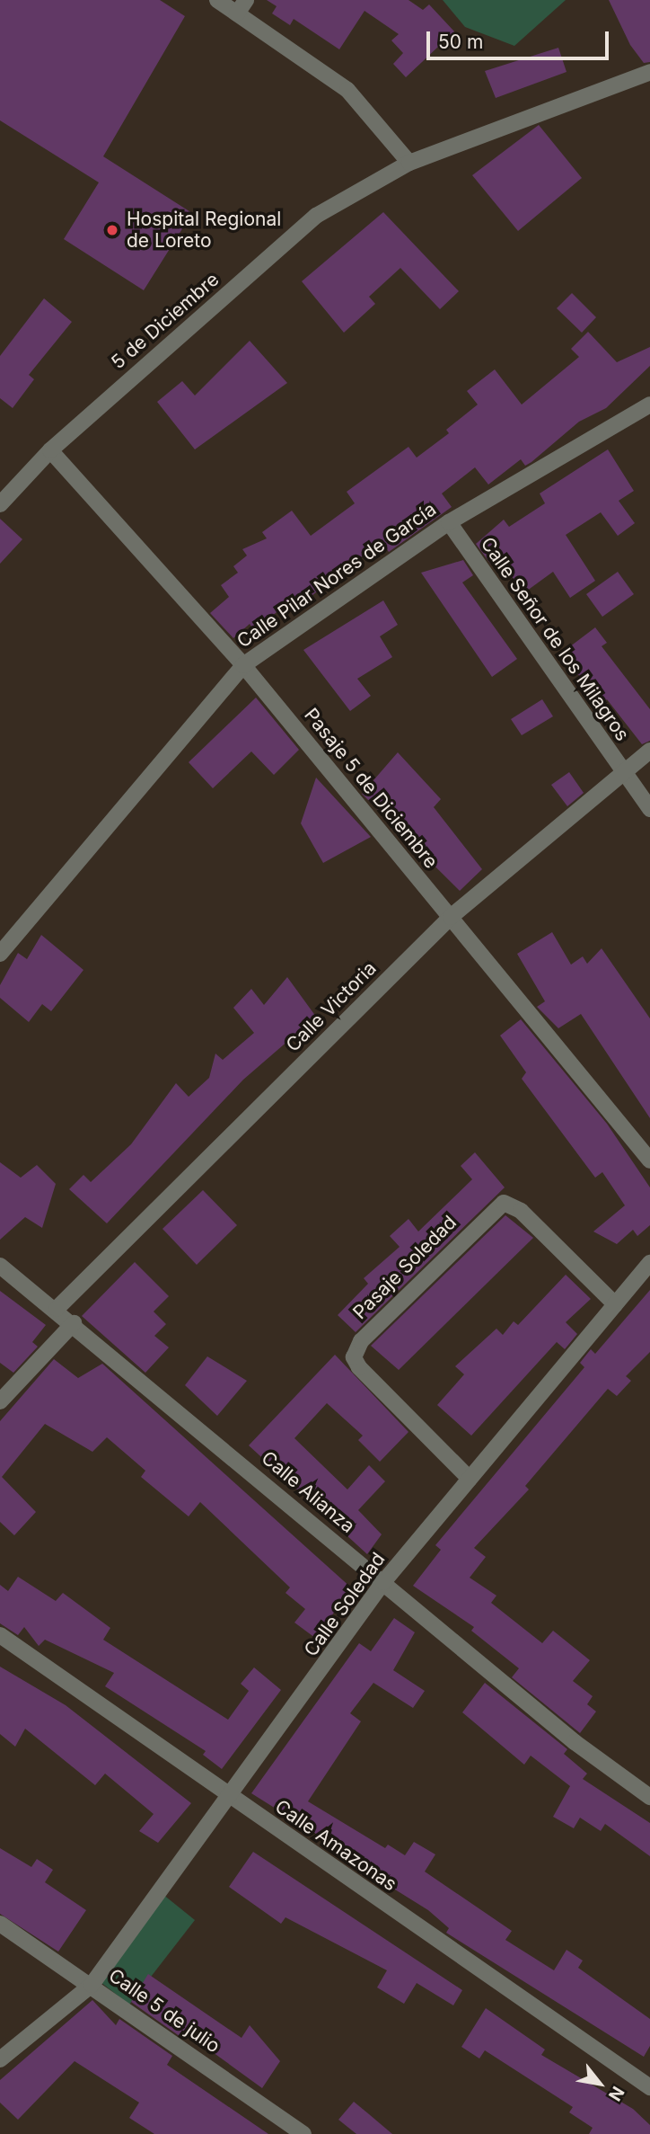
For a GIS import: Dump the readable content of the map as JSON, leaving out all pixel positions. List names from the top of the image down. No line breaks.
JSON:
{"streets":{"street":["5 de Diciembre","Calle Pilar Nores de García","Calle Señor de los Milagros","Pasaje 5 de Diciembre","Calle Victoria","Pasaje Soledad","Calle Alianza","Calle Soledad","Calle Amazonas","Calle 5 de julio"]},"crossings":[["5 de Diciembre","Pasaje 5 de Diciembre"],["Calle Pilar Nores de García","Calle Señor de los Milagros"],["Calle Pilar Nores de García","Pasaje 5 de Diciembre"],["Calle Señor de los Milagros","Calle Victoria"],["Pasaje 5 de Diciembre","Calle Victoria"],["Calle Victoria","Calle Alianza"],["Pasaje Soledad","Calle Soledad"],["Calle Alianza","Calle Soledad"],["Calle Soledad","Calle Amazonas"],["Calle Soledad","Calle 5 de julio"]],"places":["Hospital Regional de Loreto"],"scale_bar":"50 m","north":"bottom right"}
